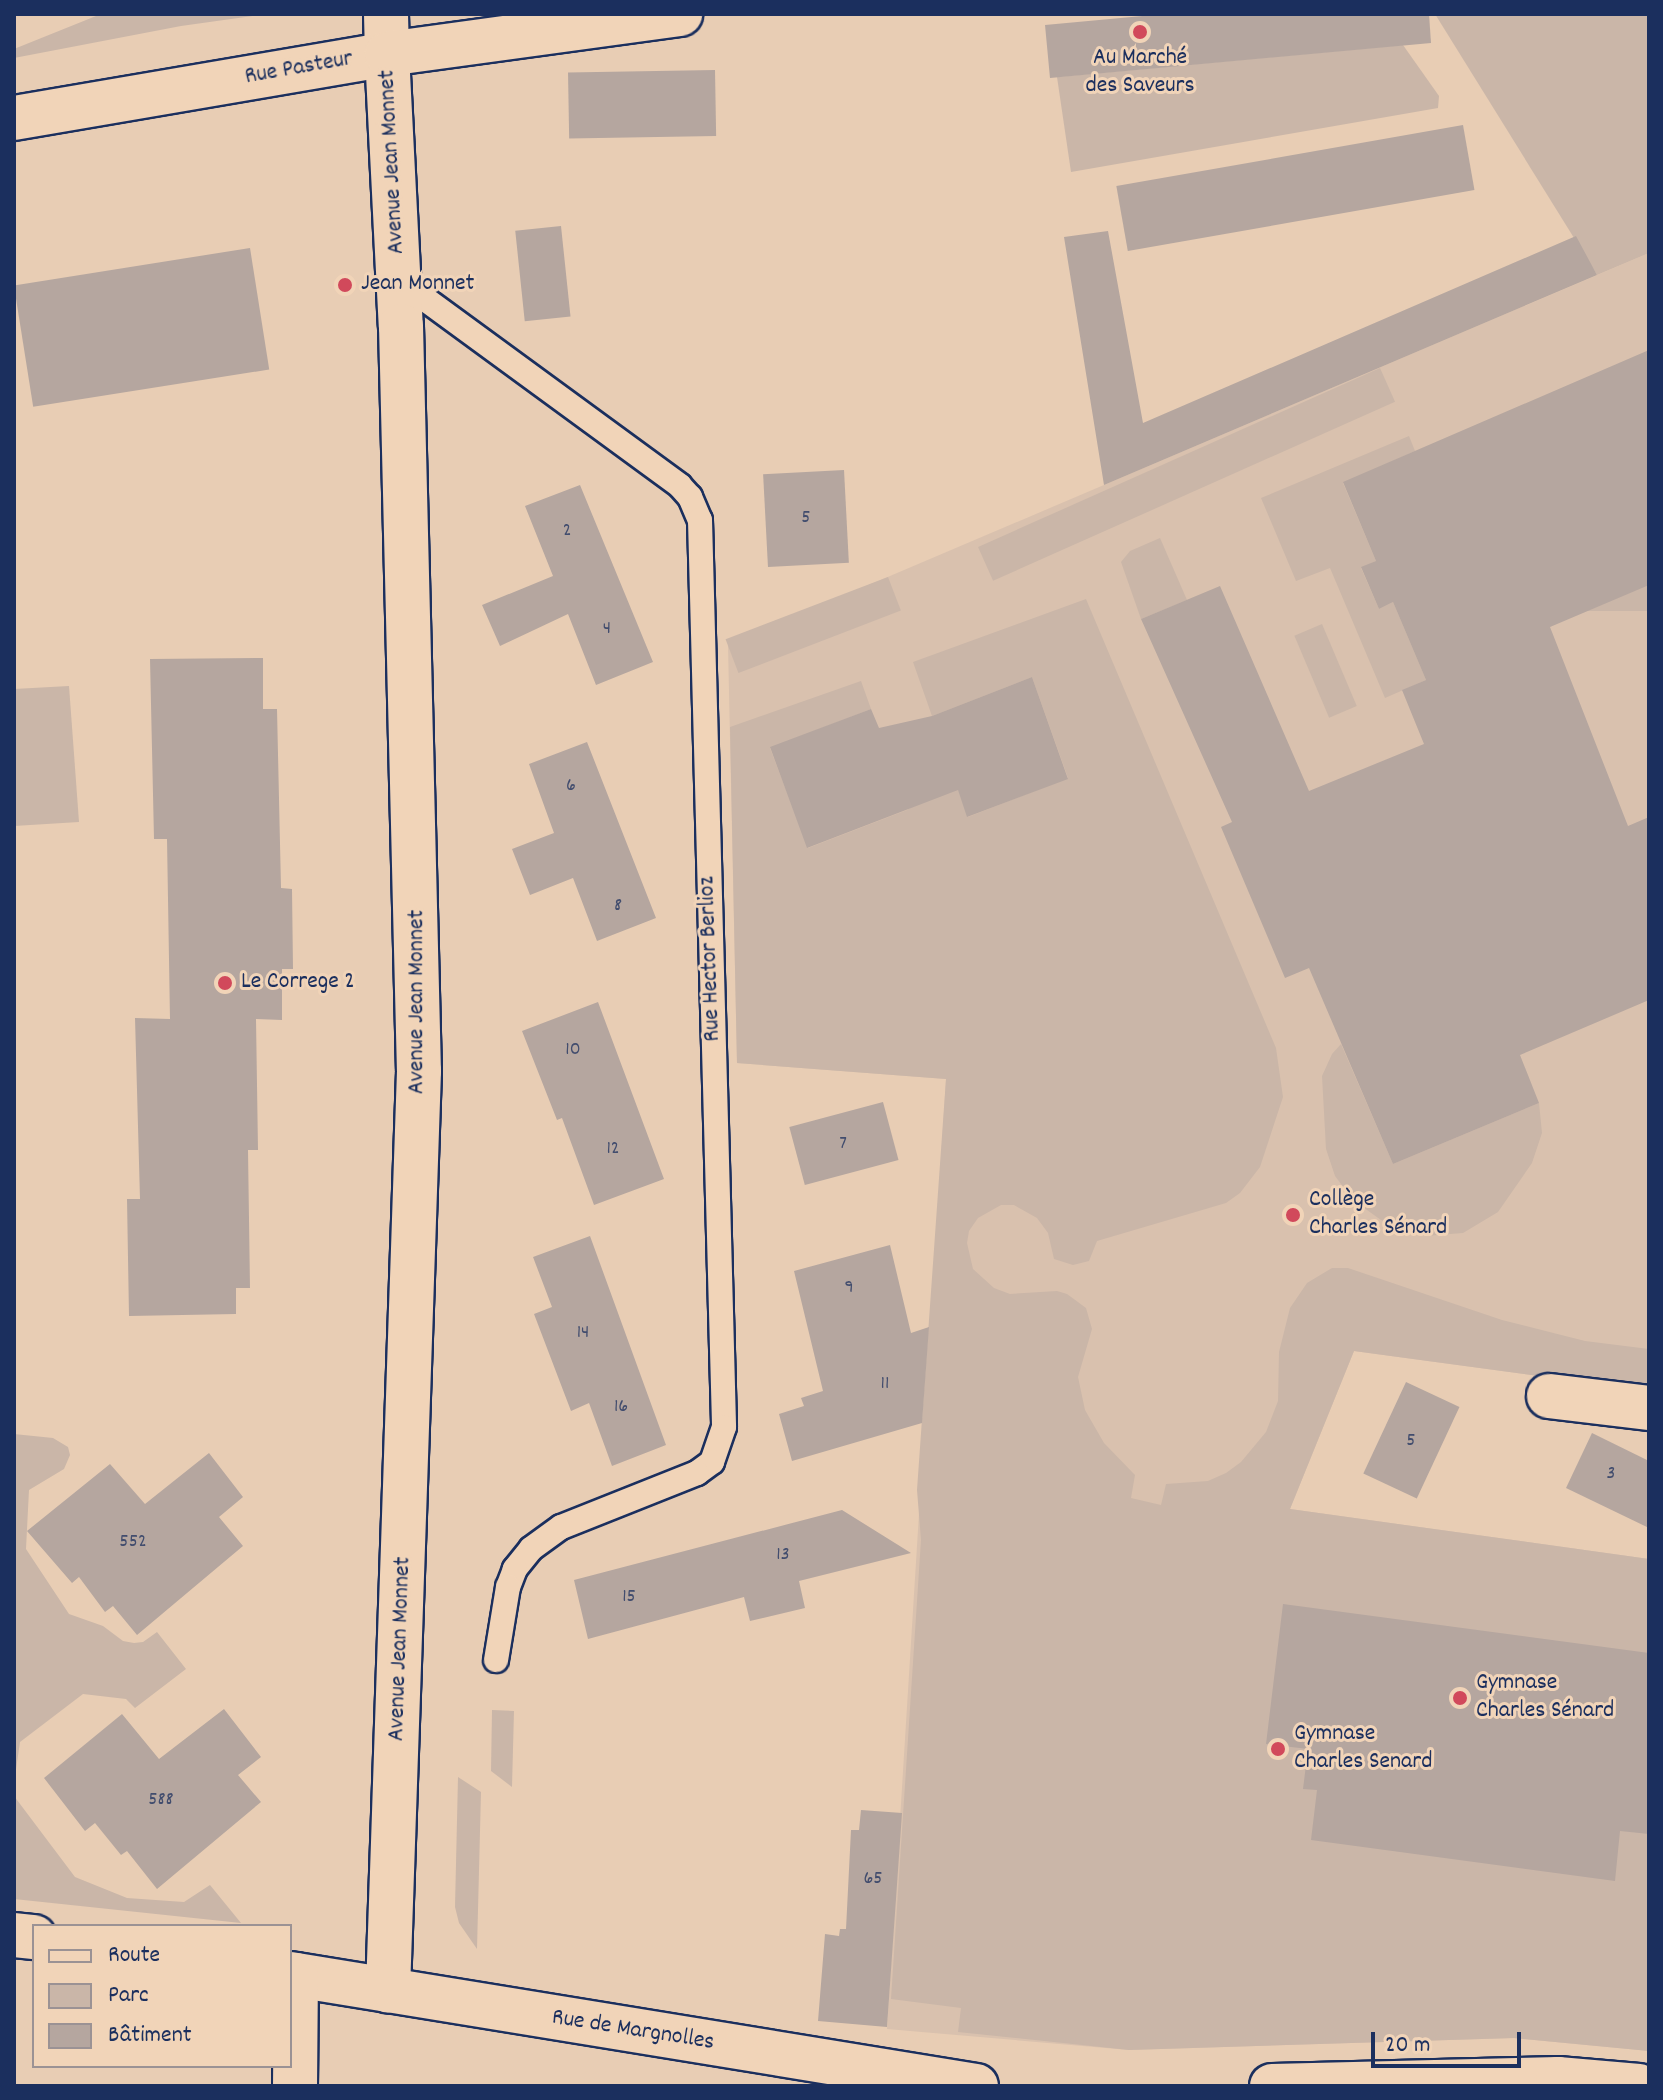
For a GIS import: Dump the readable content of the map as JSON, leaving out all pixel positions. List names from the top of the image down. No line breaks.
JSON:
{"streets":{"street":["Rue Pasteur","Avenue Jean Monnet","Rue de Margnolles"],"lane":["Rue Hector Berlioz"]},"crossings":[["Rue Pasteur","Avenue Jean Monnet"],["Avenue Jean Monnet","Rue Hector Berlioz"],["Avenue Jean Monnet","Rue de Margnolles"]],"places":["Au Marché des Saveurs","Jean Monnet","Le Correge 2","Collège Charles Sénard","Gymnase Charles Sénard","Gymnase Charles Senard"],"house_numbers":["5","2","4","6","8","10","7","12","9","14","11","16","5","3","552","13","15","588","65"],"legend":["Route","Parc","Bâtiment"],"scale_bar":"20 m"}
